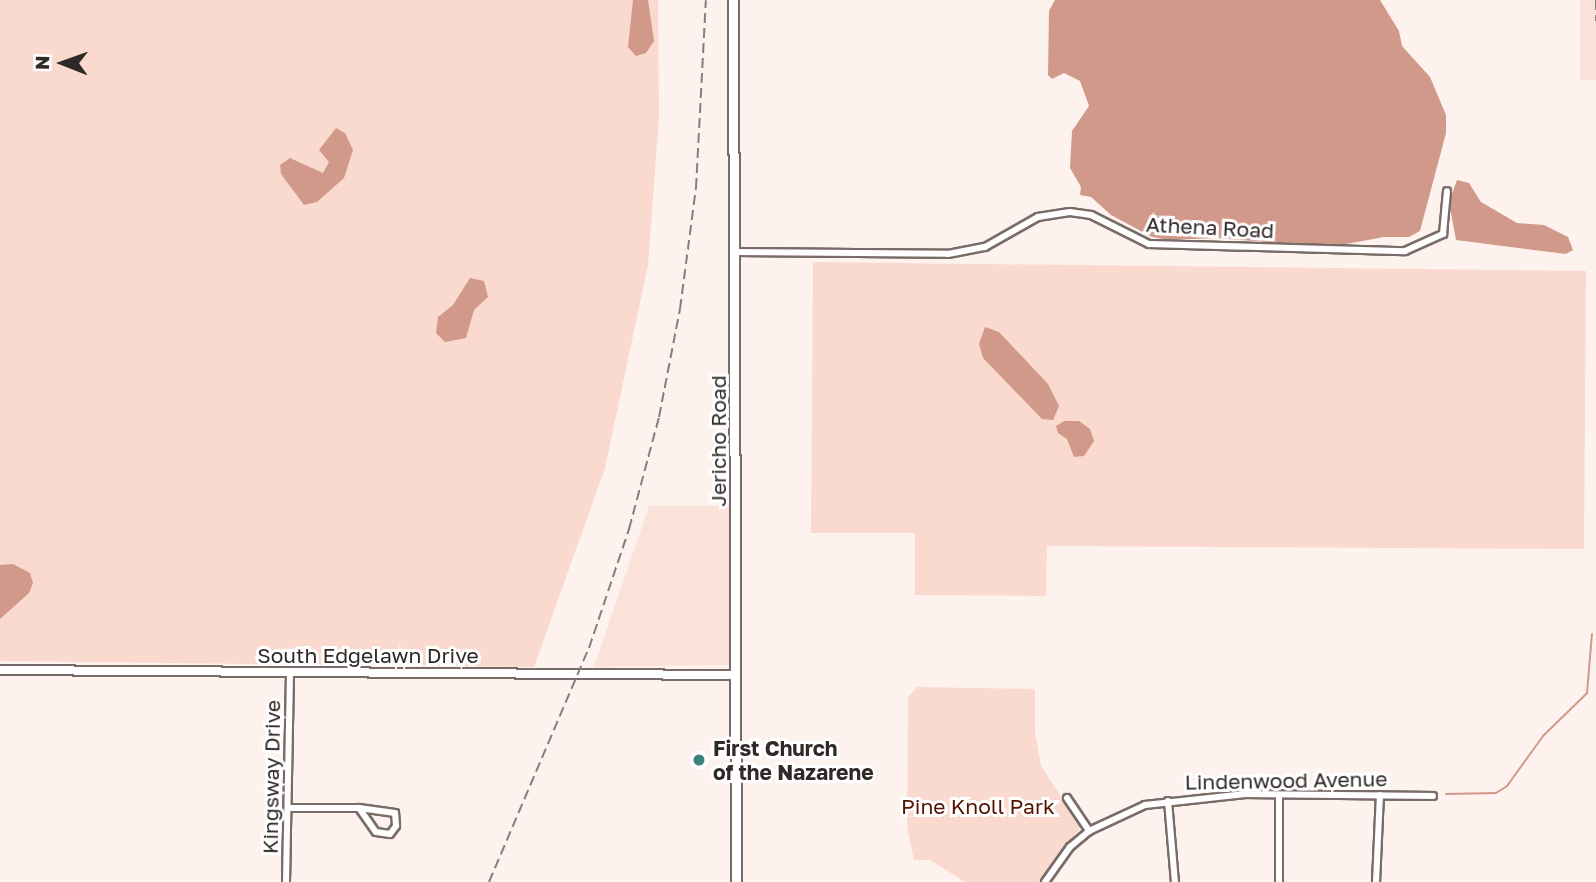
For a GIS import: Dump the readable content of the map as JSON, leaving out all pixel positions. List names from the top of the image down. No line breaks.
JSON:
{"streets":{"main road":["Jericho Road"],"street":["Athena Road","South Edgelawn Drive","Kingsway Drive","Lindenwood Avenue"]},"crossings":[["Athena Road","Jericho Road"],["Jericho Road","South Edgelawn Drive"],["South Edgelawn Drive","Kingsway Drive"]],"parks":["Pine Knoll Park"],"places":["First Church of the Nazarene"],"north":"left"}
